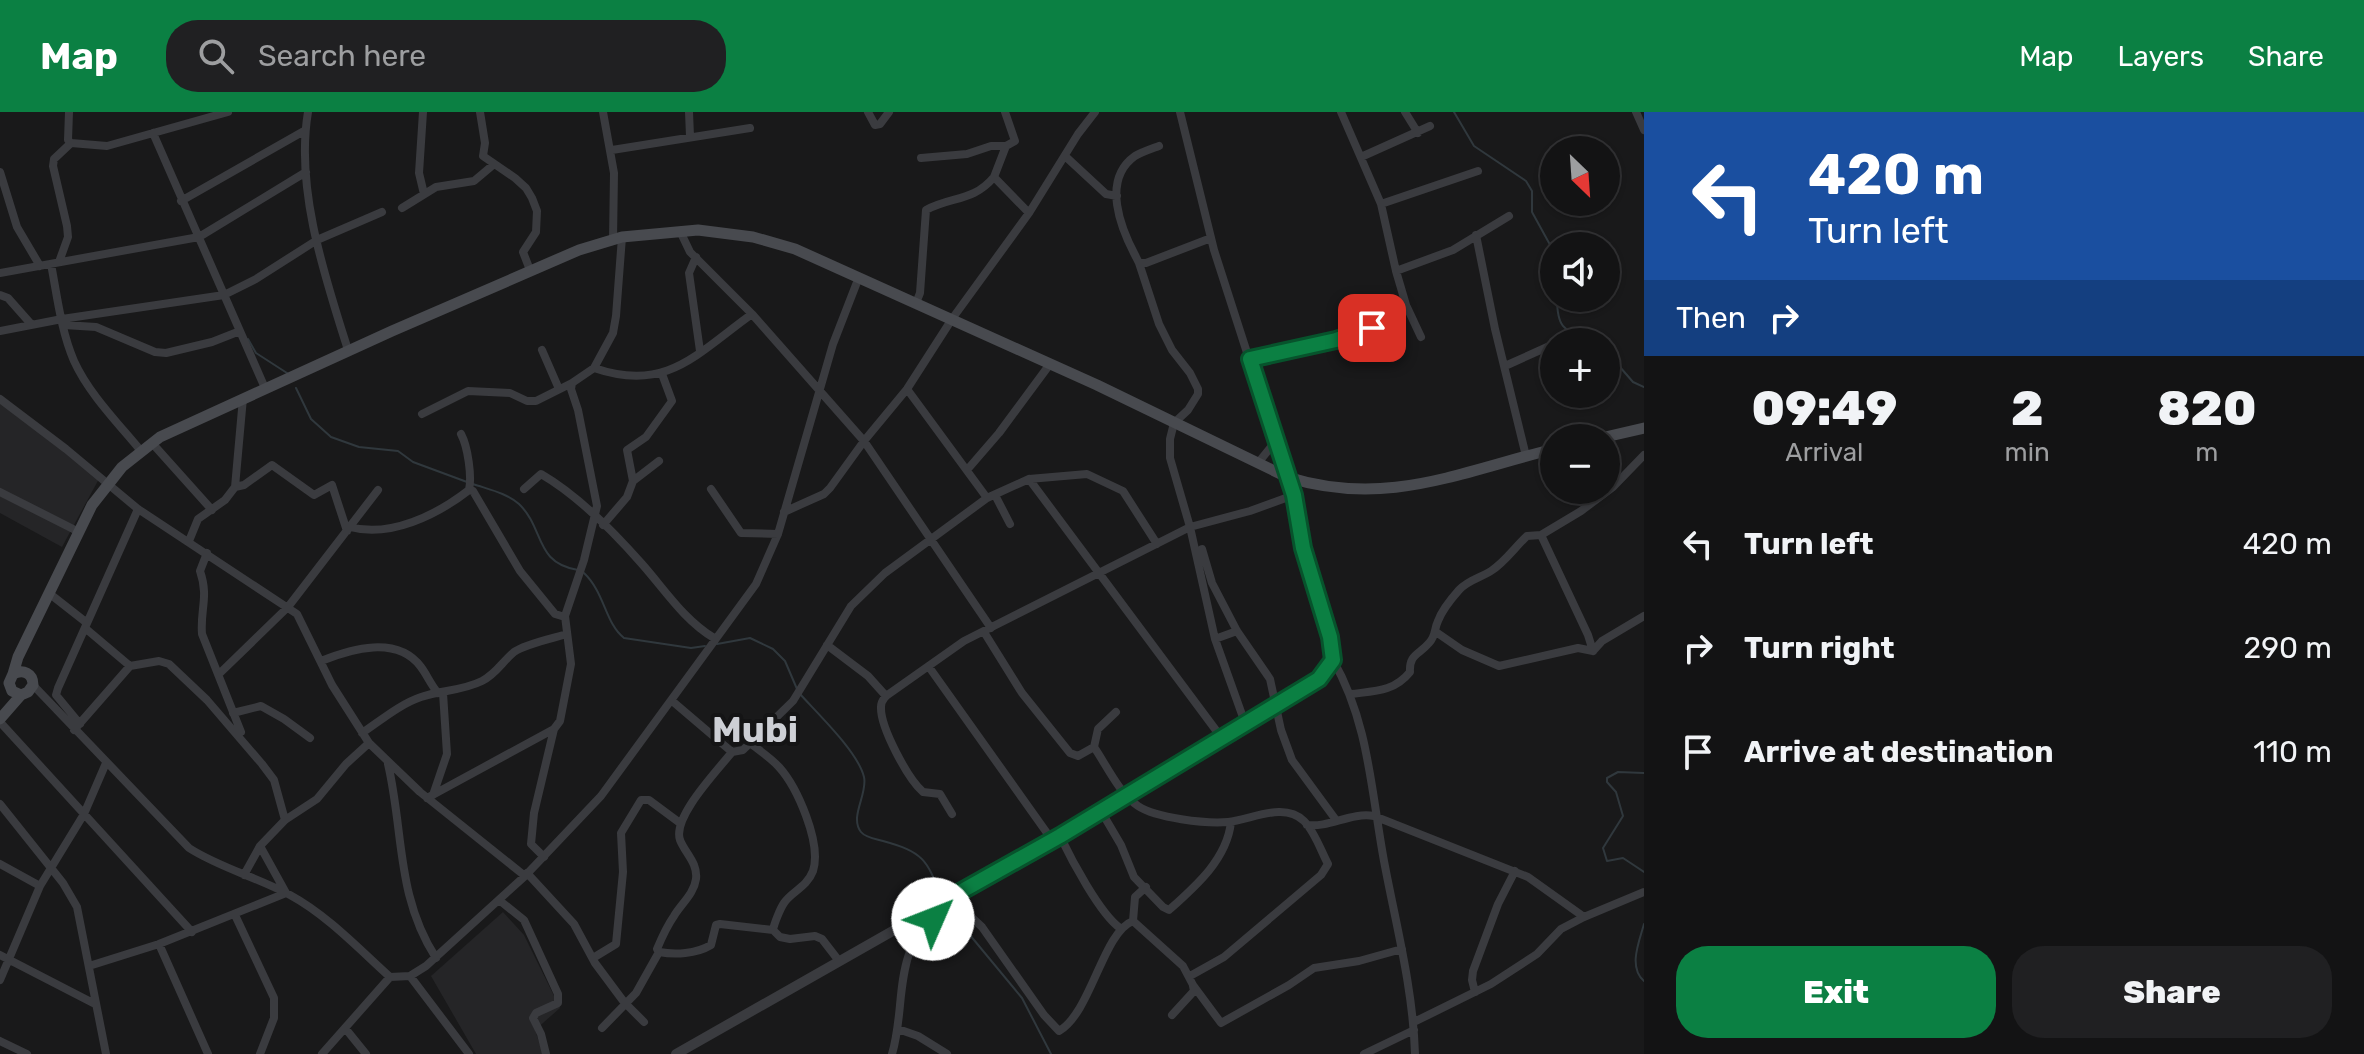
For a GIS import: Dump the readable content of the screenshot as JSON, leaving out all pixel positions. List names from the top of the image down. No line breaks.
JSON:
{"districts":["Mubi"],"north":"bottom right","page":{"header":"Map","search":"Search here","nav":["Map","Layers","Share"],"turn":["420 m","Turn left"],"map_buttons":["+","−"],"then":"Then","eta":["09:49","Arrival","2","min","820","m"],"list":[{"name":"Turn left","value":"420 m"},{"name":"Turn right","value":"290 m"},{"name":"Arrive at destination","value":"110 m"}],"buttons":["Exit","Share"]}}
